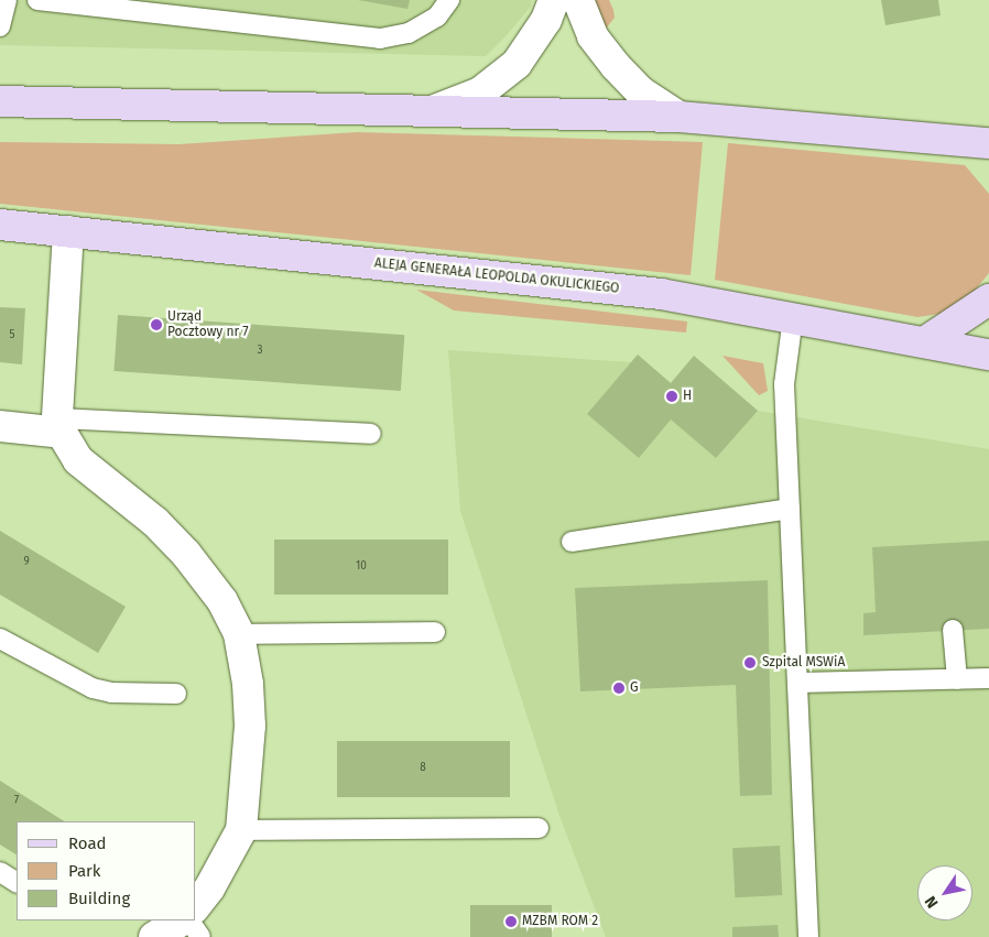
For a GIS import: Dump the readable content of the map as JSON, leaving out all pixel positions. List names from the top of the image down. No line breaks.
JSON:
{"streets":{"main road":["ALEJA GENERAŁA LEOPOLDA OKULICKIEGO"]},"places":["Urząd Pocztowy nr 7","H","Szpital MSWiA","G","MZBM ROM 2"],"house_numbers":["5","3","9","10","8","7"],"legend":["Road","Park","Building"],"north":"bottom left"}
